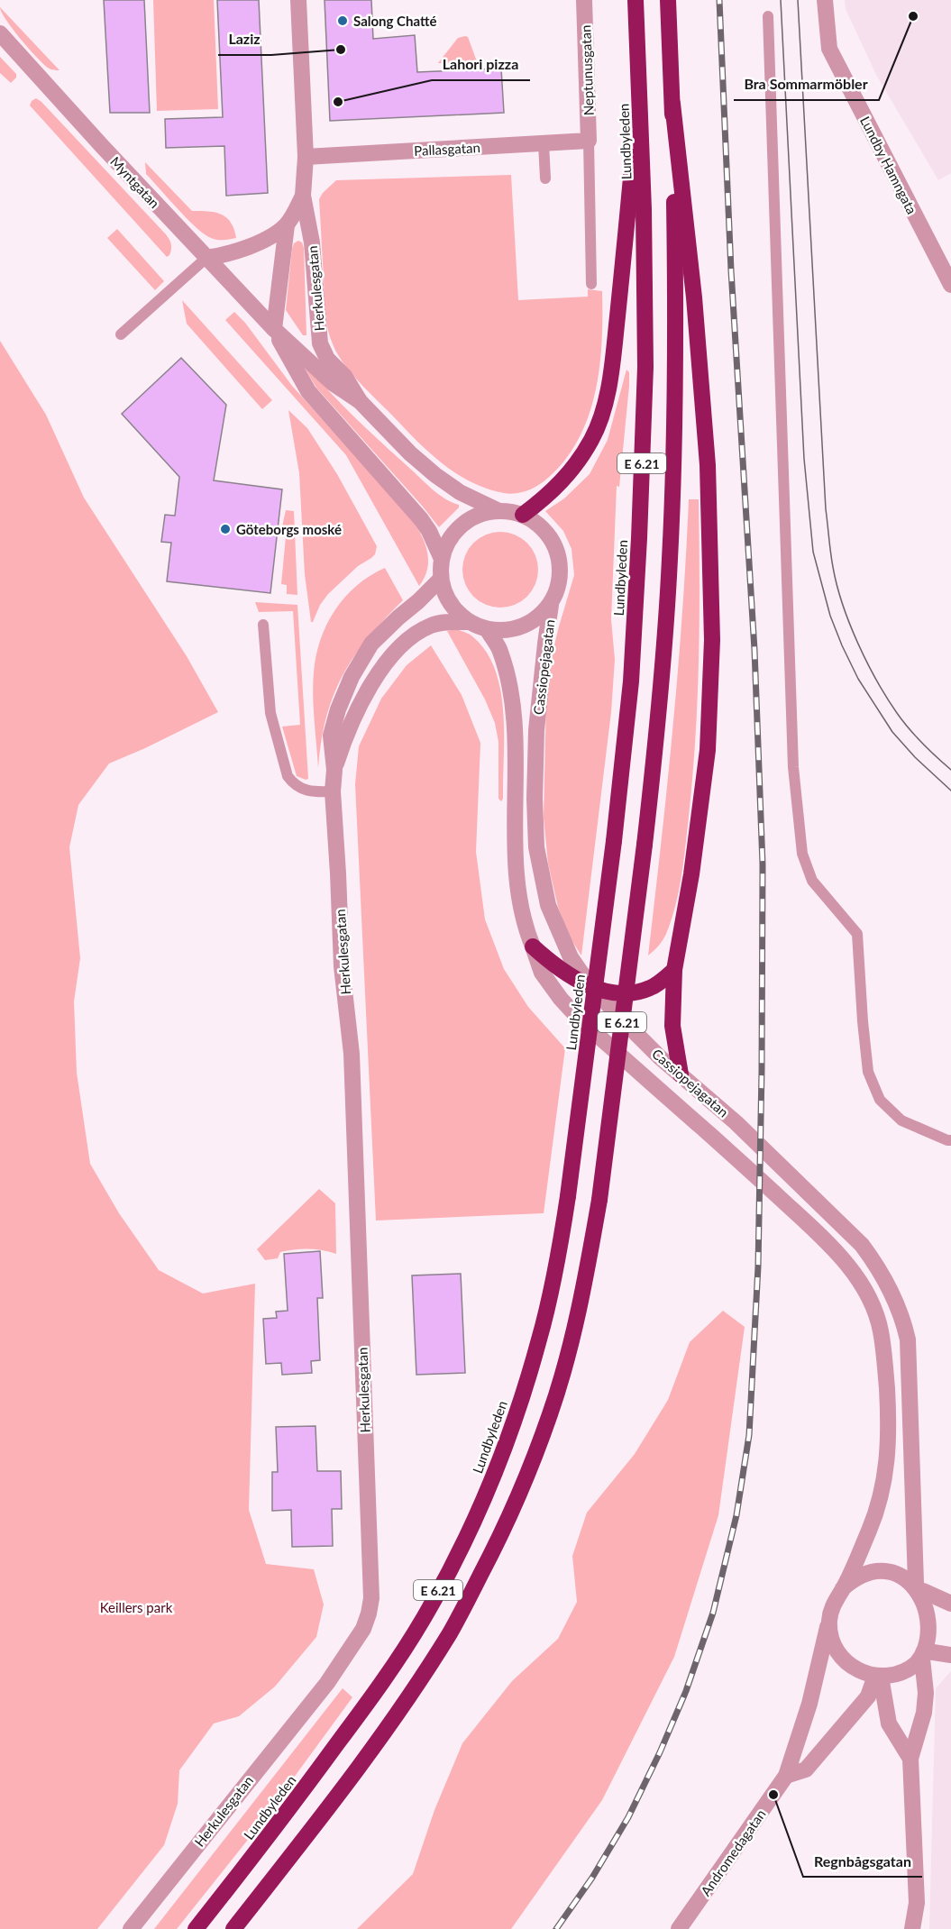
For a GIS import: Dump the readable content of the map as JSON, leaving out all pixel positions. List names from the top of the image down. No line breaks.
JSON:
{"streets":{"highway":["Lundbyleden","E 6.21"],"street":["Neptunusgatan","Pallasgatan","Lundby Hamngata","Myntgatan","Herkulesgatan","Cassiopejagatan","Andromedagatan"]},"crossings":[["Neptunusgatan","Pallasgatan"],["Pallasgatan","Herkulesgatan"],["Myntgatan","Herkulesgatan"],["Myntgatan","Cassiopejagatan"],["Herkulesgatan","Cassiopejagatan"],["Cassiopejagatan","Andromedagatan"]],"parks":["Keillers park"],"places":["Bra Sommarmöbler","Salong Chatté","Laziz","Lahori pizza","Göteborgs moské","Regnbågsgatan"]}
